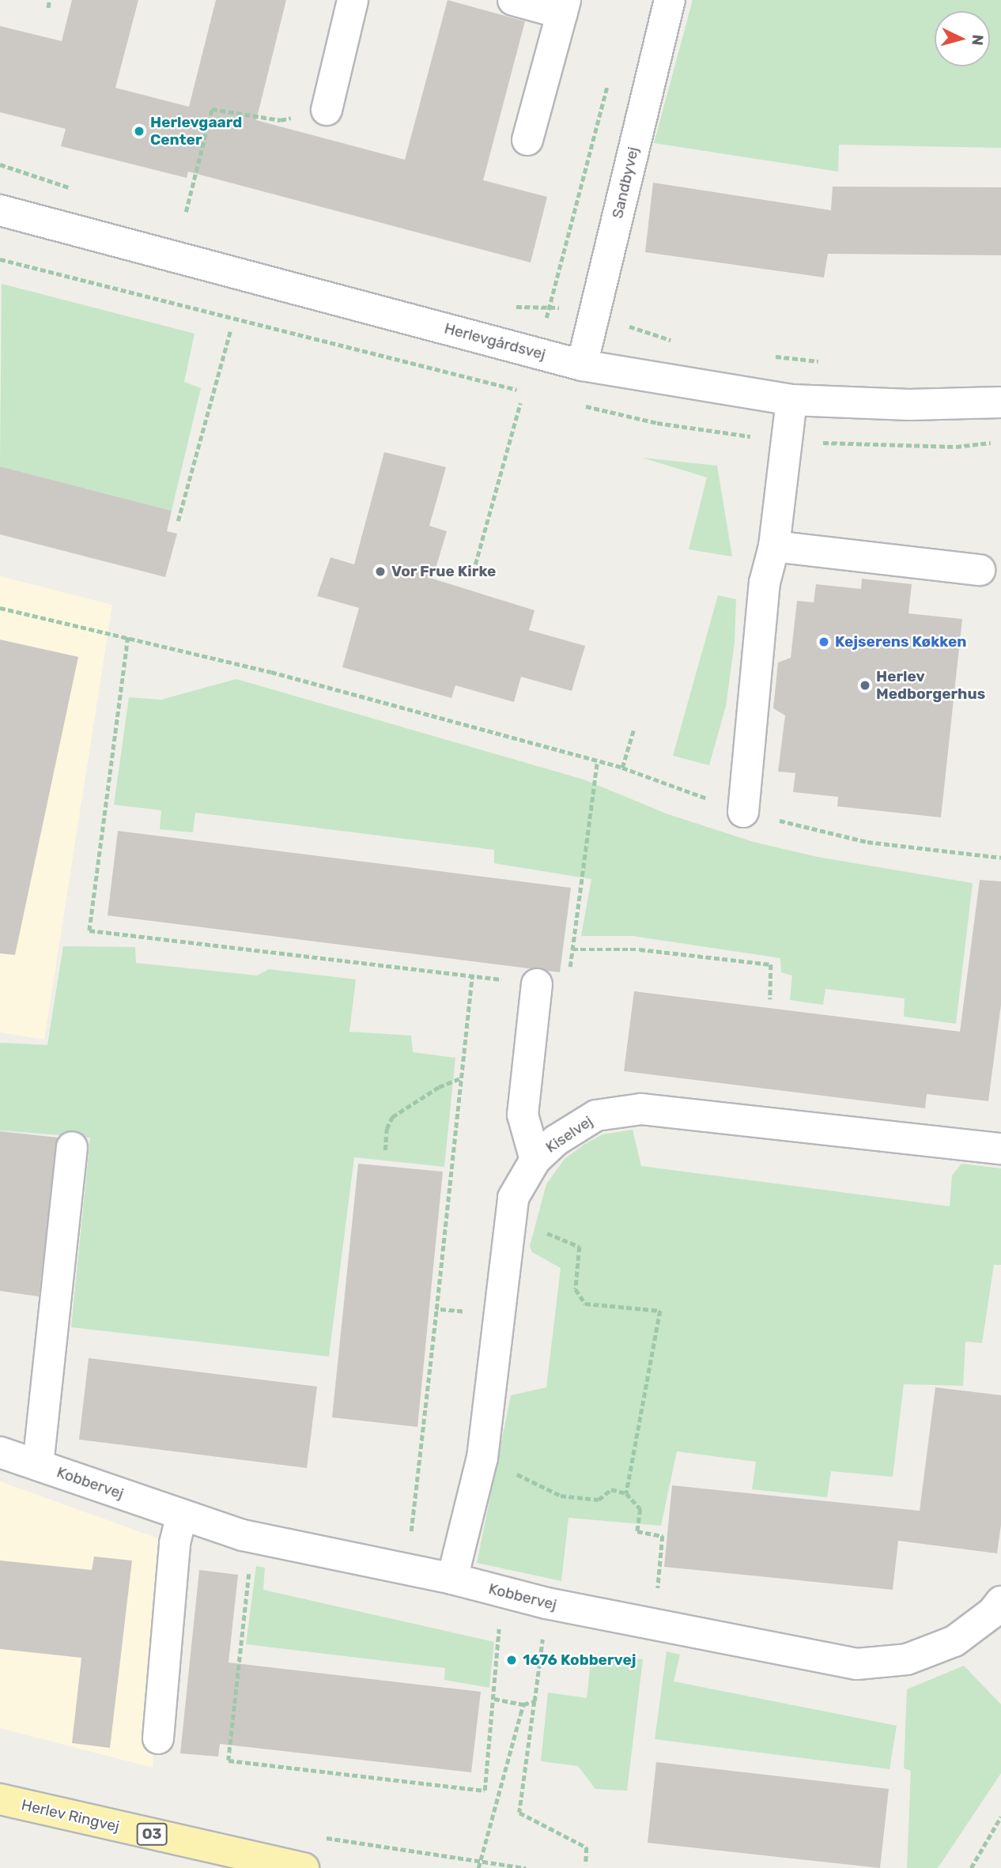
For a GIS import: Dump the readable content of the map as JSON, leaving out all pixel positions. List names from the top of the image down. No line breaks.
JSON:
{"streets":{"main road":["Herlev Ringvej","O3"],"street":["Sandbyvej","Herlevgårdsvej","Kiselvej","Kobbervej"]},"crossings":[["Sandbyvej","Herlevgårdsvej"],["Kiselvej","Kobbervej"]],"places":["Herlevgaard Center","Vor Frue Kirke","Kejserens Køkken","Herlev Medborgerhus","1676 Kobbervej"],"north":"right"}
